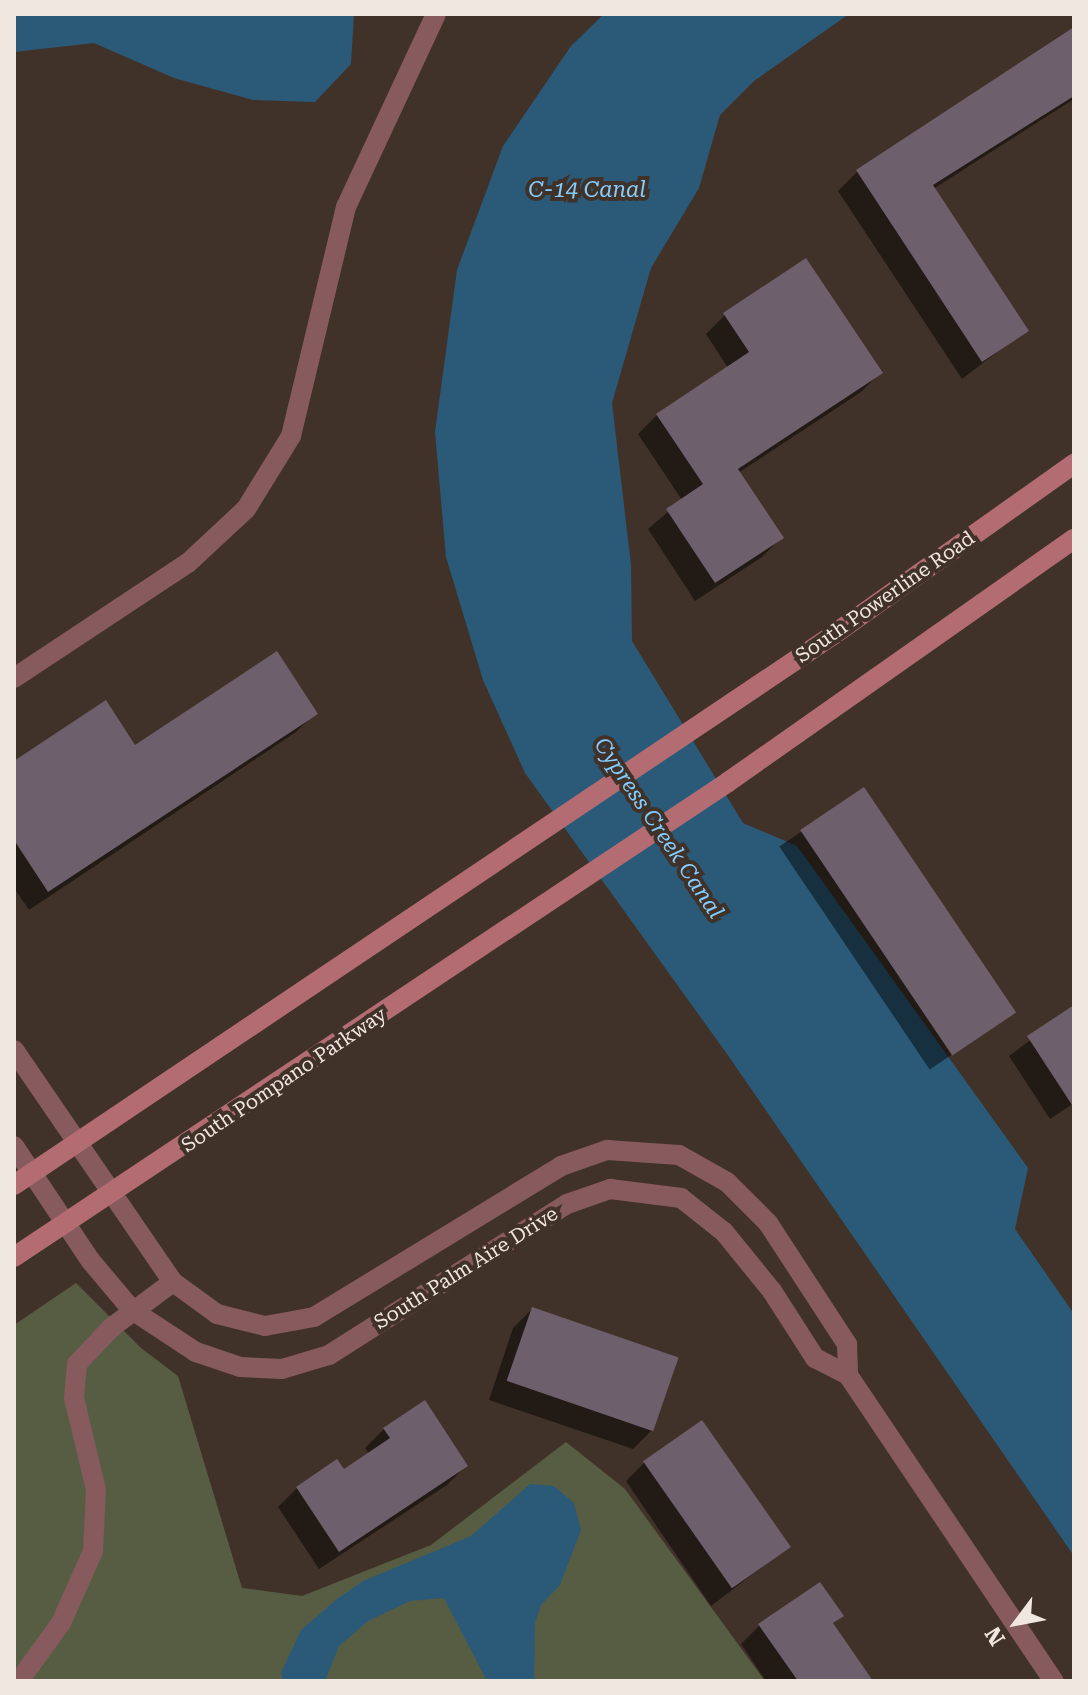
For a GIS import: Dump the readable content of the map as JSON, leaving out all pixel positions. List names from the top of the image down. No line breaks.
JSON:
{"streets":{"main road":["South Powerline Road","South Pompano Parkway"],"street":["South Palm Aire Drive"]},"crossings":[["South Powerline Road","South Palm Aire Drive"],["South Pompano Parkway","South Palm Aire Drive"]],"water":["C-14 Canal","Cypress Creek Canal"],"north":"bottom left"}
